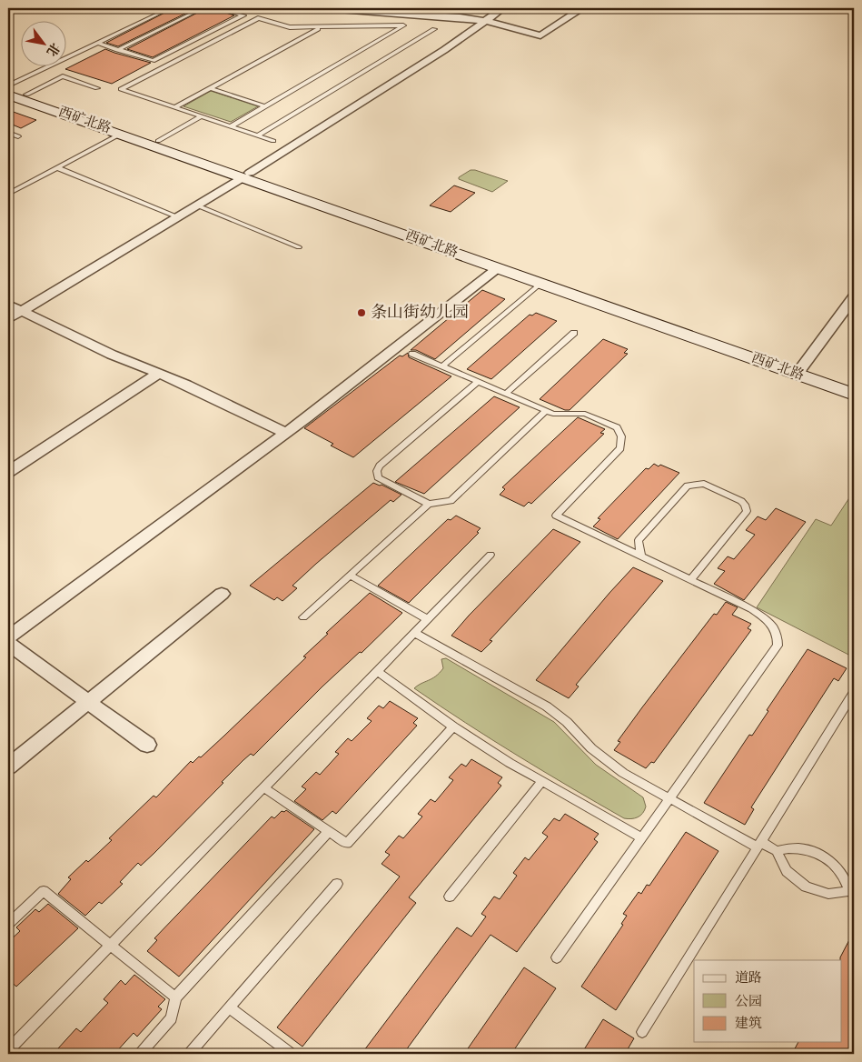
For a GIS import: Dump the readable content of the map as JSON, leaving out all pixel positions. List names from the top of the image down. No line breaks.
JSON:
{"streets":{"main road":["西矿北路"]},"places":["条山街幼儿园"],"legend":["道路","公园","建筑"],"north":"bottom right"}
